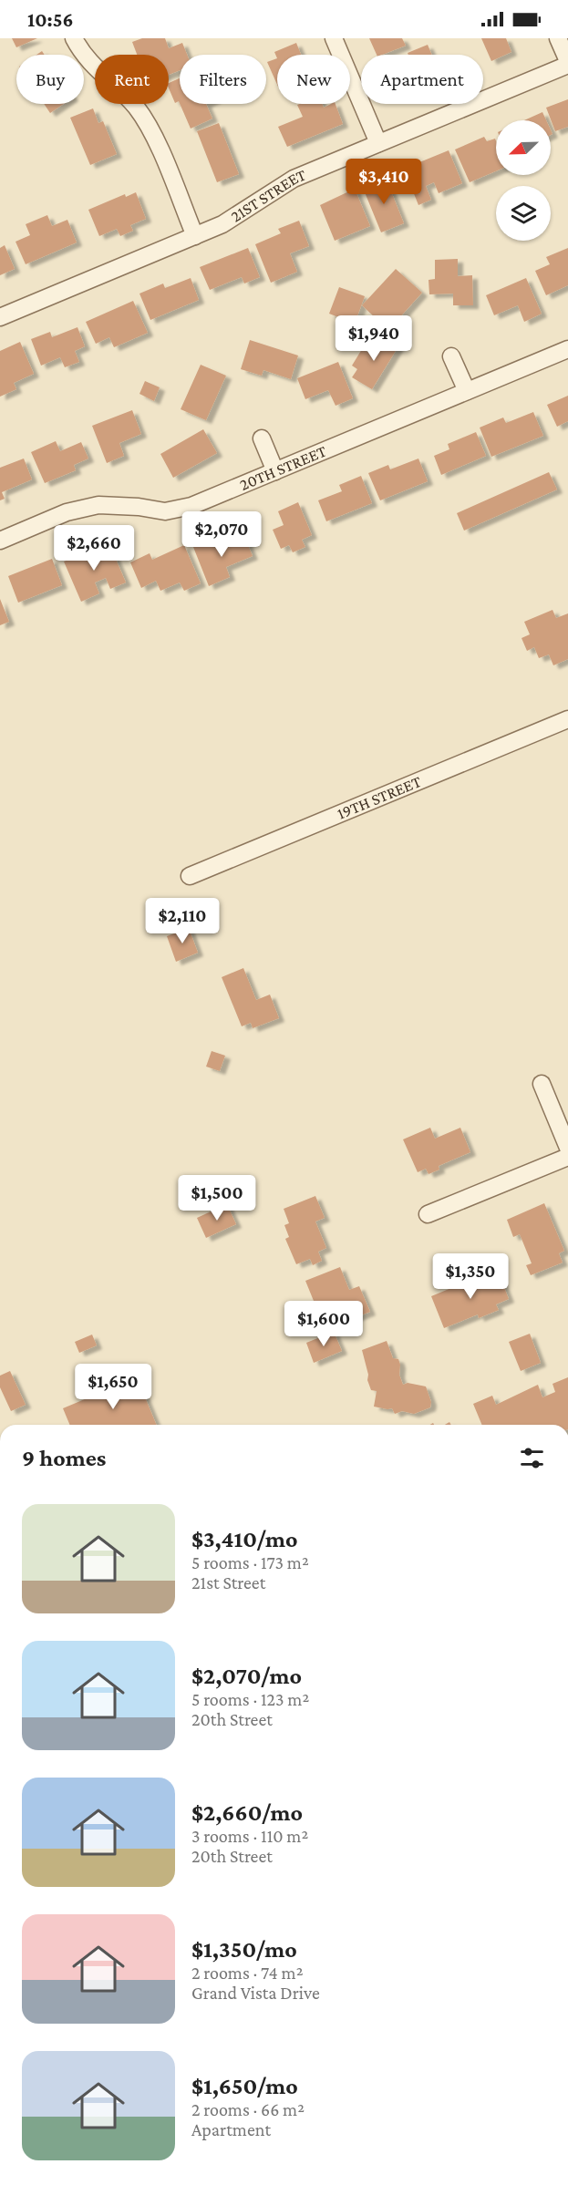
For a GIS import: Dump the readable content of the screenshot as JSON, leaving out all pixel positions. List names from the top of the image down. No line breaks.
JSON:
{"streets":{"street":["21ST STREET","20TH STREET","19TH STREET"]},"north":"bottom left","page":{"status":"10:56","chip":["Buy","Rent","Filters","New","Apartment"],"price":["$3,410","$1,940","$2,070","$2,660","$2,110","$1,500","$1,350","$1,600","$1,650"],"heading":"9 homes","list":[{"name":"$3,410/mo","note":"5 rooms · 173 m² · 21st Street"},{"name":"$2,070/mo","note":"5 rooms · 123 m² · 20th Street"},{"name":"$2,660/mo","note":"3 rooms · 110 m² · 20th Street"},{"name":"$1,350/mo","note":"2 rooms · 74 m² · Grand Vista Drive"},{"name":"$1,650/mo","note":"2 rooms · 66 m² · Apartment"}]}}
